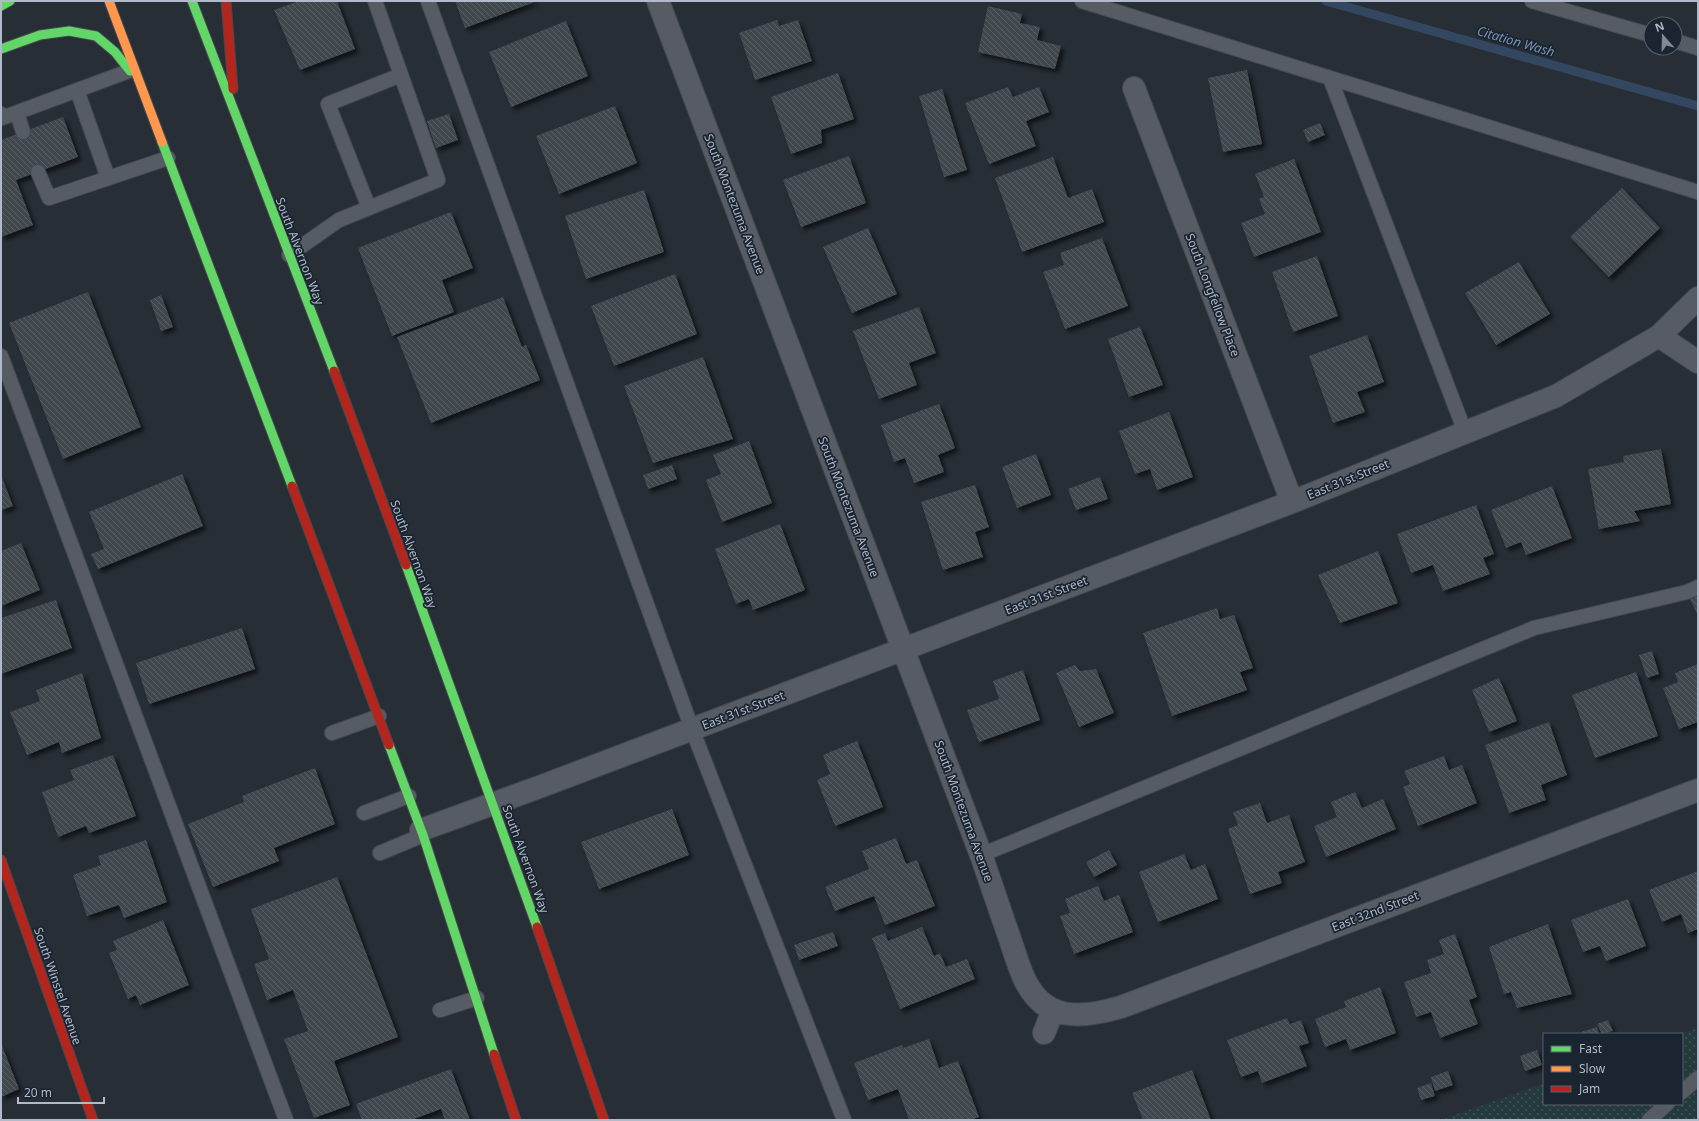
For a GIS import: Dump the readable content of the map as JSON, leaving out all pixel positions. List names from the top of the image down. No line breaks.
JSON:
{"streets":{"main road":["South Alvernon Way","South Winstel Avenue"],"street":["South Montezuma Avenue","South Longfellow Place","East 31st Street","East 32nd Street"]},"crossings":[["South Montezuma Avenue","East 31st Street"],["South Montezuma Avenue","East 32nd Street"],["South Alvernon Way","East 31st Street"],["South Longfellow Place","East 31st Street"]],"water":["Citation Wash"],"legend":["Fast","Slow","Jam"],"scale_bar":"20 m","north":"top"}
